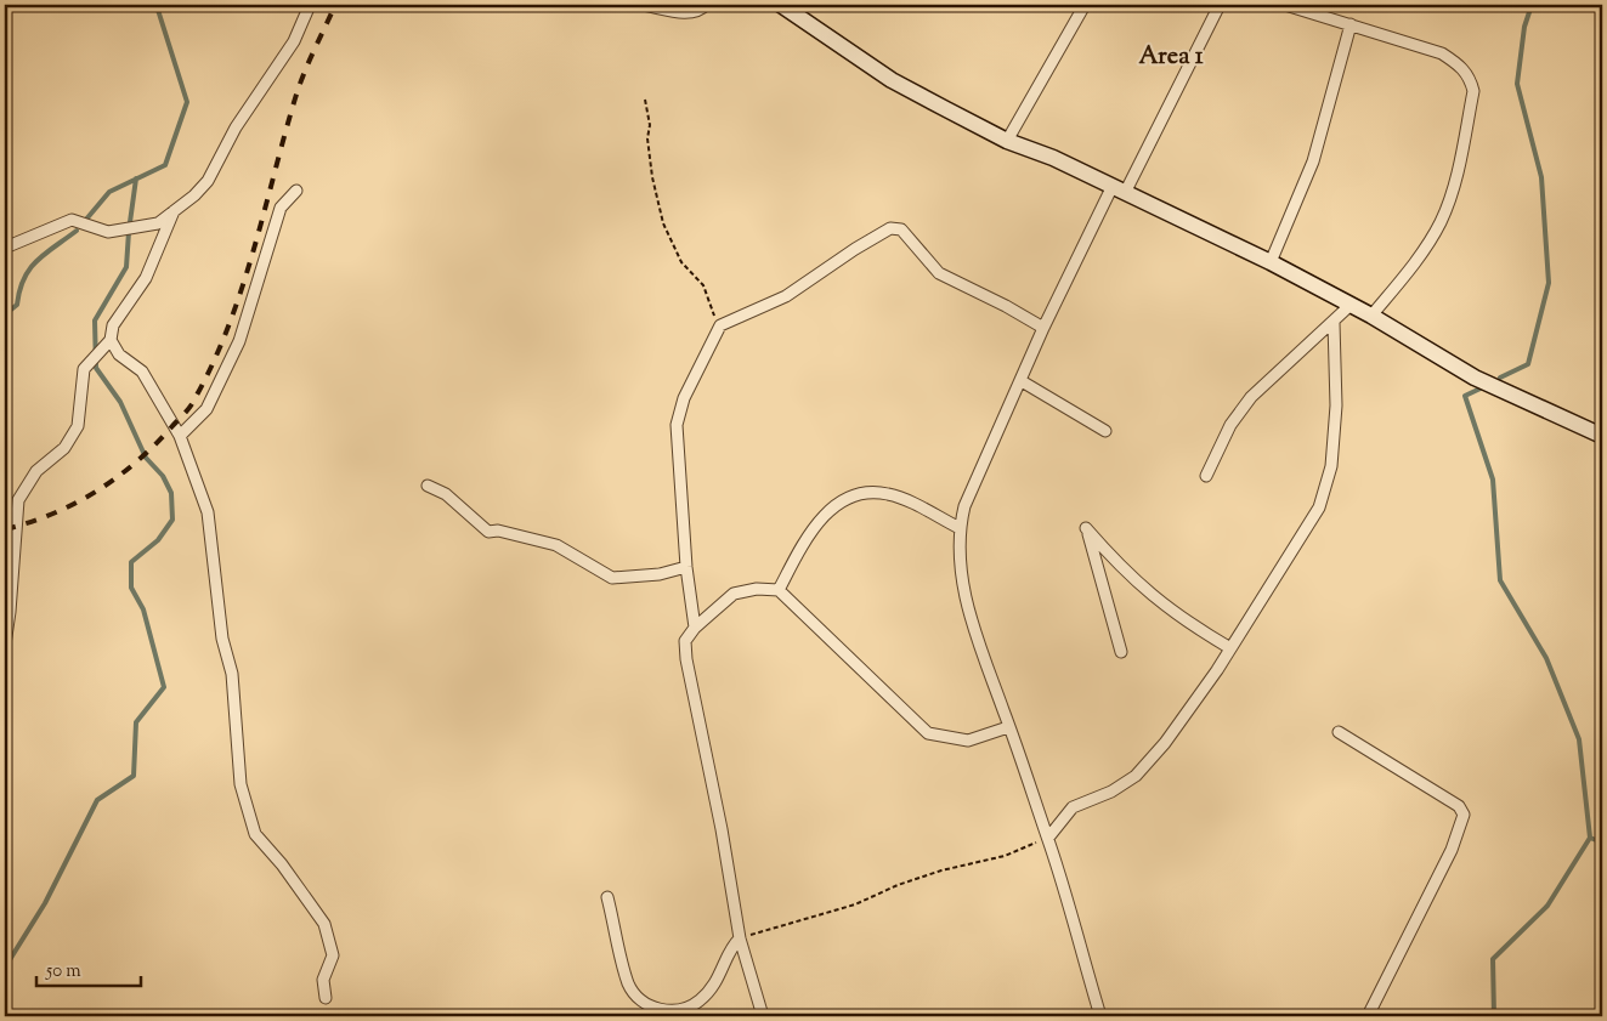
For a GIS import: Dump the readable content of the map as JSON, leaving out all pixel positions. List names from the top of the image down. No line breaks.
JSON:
{"districts":["Area 1"],"scale_bar":"50 m"}
